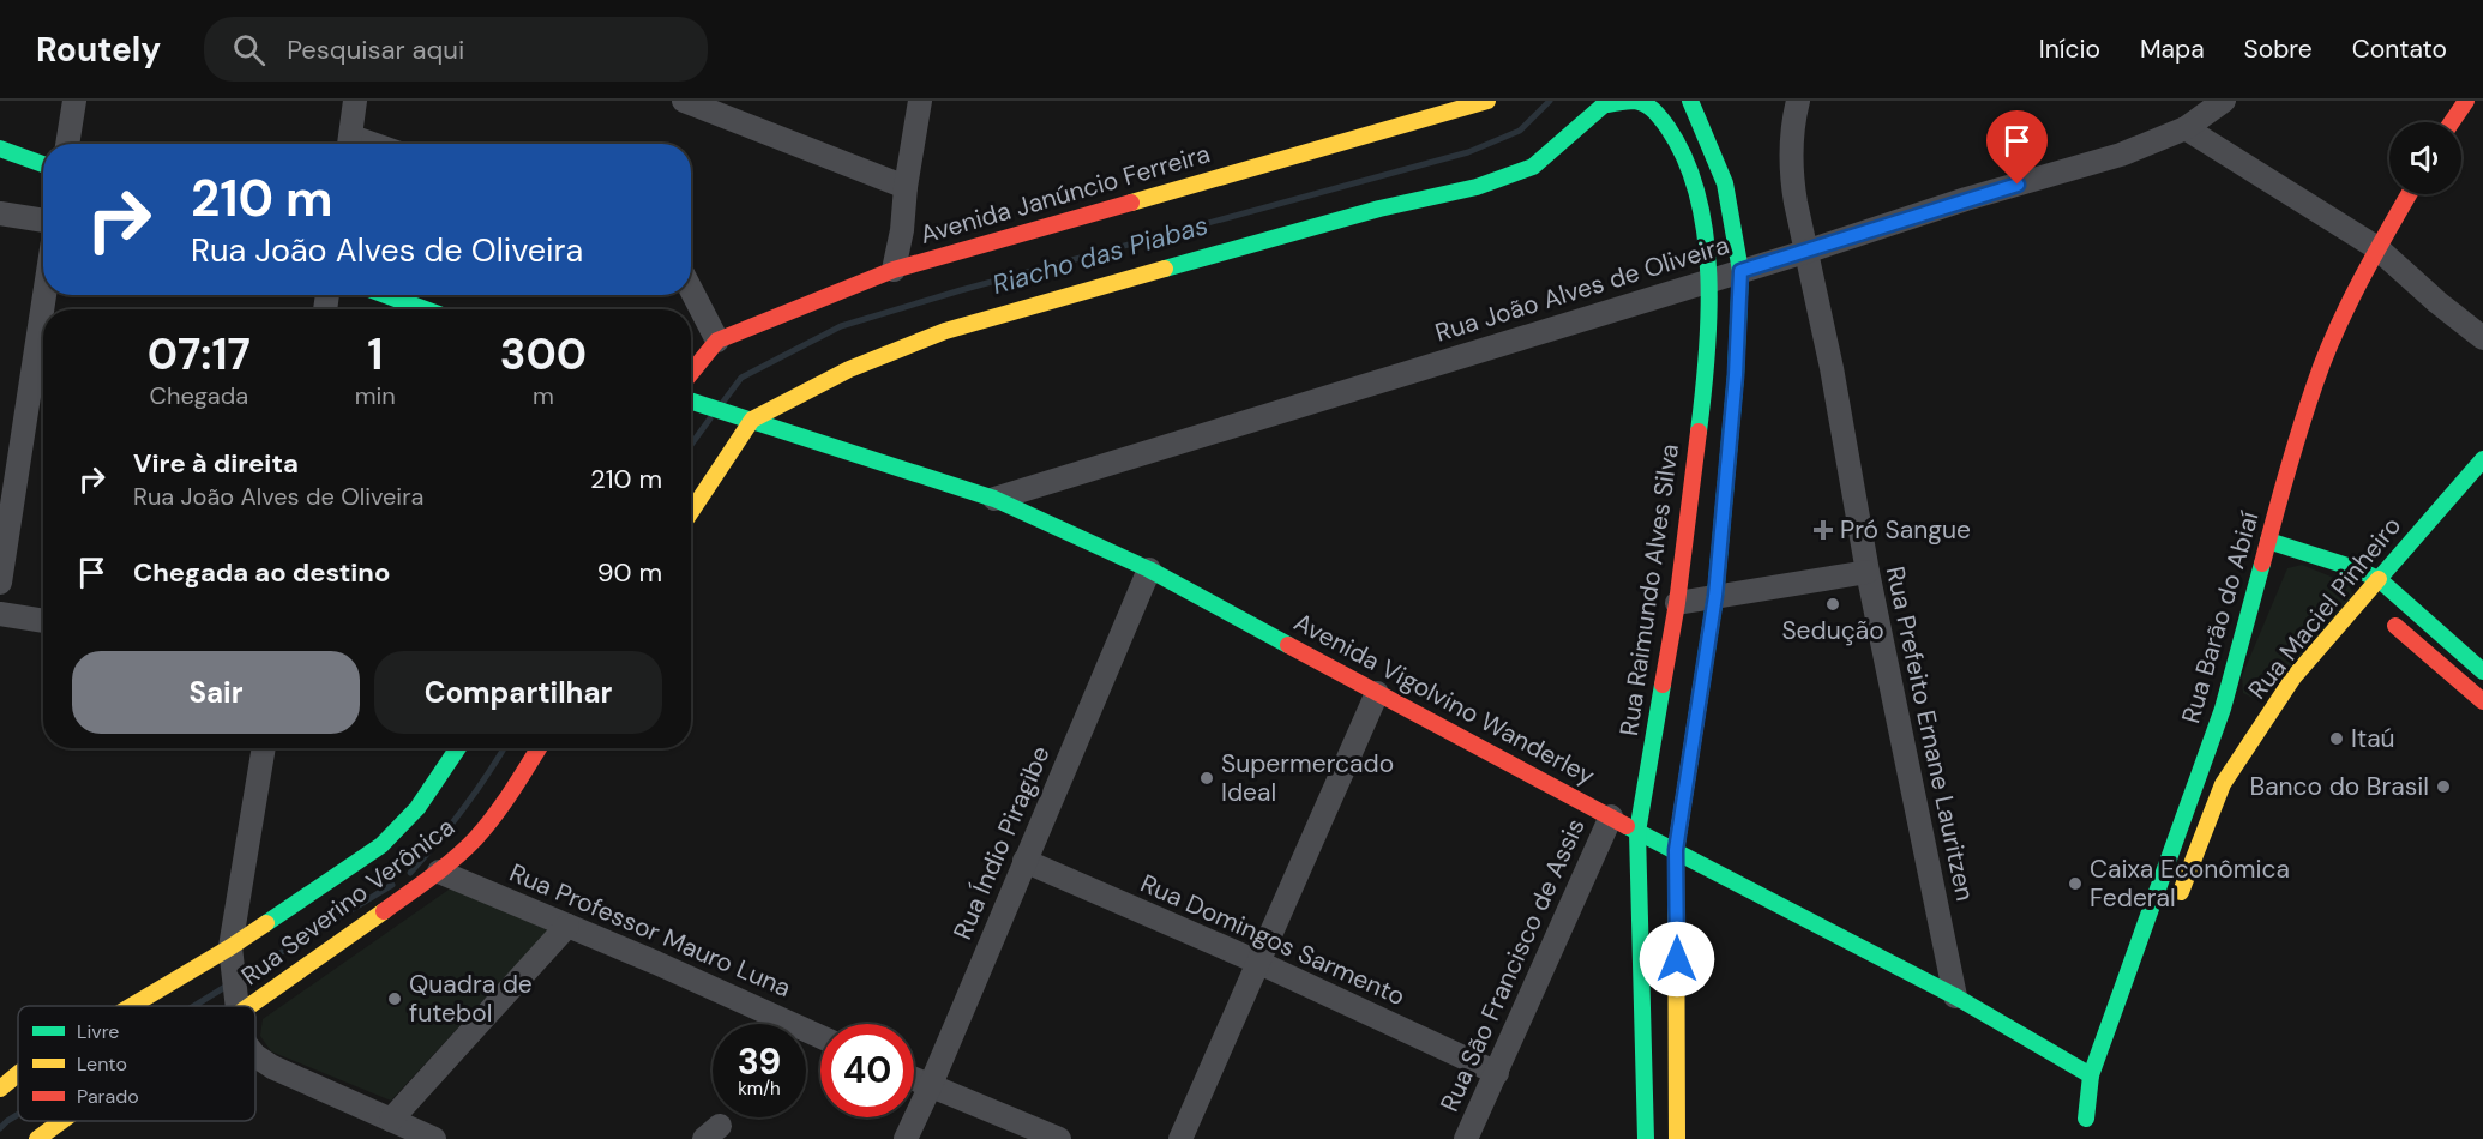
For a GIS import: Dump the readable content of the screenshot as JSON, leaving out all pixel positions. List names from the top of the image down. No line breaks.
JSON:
{"streets":{"main road":["Avenida Janúncio Ferreira","Rua Raimundo Alves Silva","Rua Maciel Pinheiro","Rua Barão do Abiaí","Avenida Vigolvino Wanderley","Rua Severino Verônica"],"street":["Rua João Alves de Oliveira","Rua Prefeito Ernane Lauritzen","Rua Índio Piragibe","Rua Professor Mauro Luna","Rua Domingos Sarmento","Rua São Francisco de Assis"]},"crossings":[["Rua João Alves de Oliveira","Rua Raimundo Alves Silva"],["Rua João Alves de Oliveira","Avenida Vigolvino Wanderley"],["Rua João Alves de Oliveira","Rua Prefeito Ernane Lauritzen"],["Rua Raimundo Alves Silva","Avenida Vigolvino Wanderley"],["Rua Maciel Pinheiro","Rua Barão do Abiaí"],["Rua Barão do Abiaí","Avenida Vigolvino Wanderley"],["Avenida Vigolvino Wanderley","Rua Prefeito Ernane Lauritzen"],["Avenida Vigolvino Wanderley","Rua Índio Piragibe"],["Avenida Vigolvino Wanderley","Rua São Francisco de Assis"],["Rua Índio Piragibe","Rua Domingos Sarmento"],["Rua Severino Verônica","Rua Professor Mauro Luna"],["Rua Domingos Sarmento","Rua São Francisco de Assis"]],"water":["Riacho das Piabas"],"places":{"health":["Pró Sangue"],"other":["Sedução","Itaú","Supermercado Ideal","Banco do Brasil","Caixa Econômica Federal","Quadra de futebol"]},"legend":["Livre","Lento","Parado"],"page":{"header":"Routely","search":"Pesquisar aqui","nav":["Início","Mapa","Sobre","Contato"],"turn":["210 m","Rua João Alves de Oliveira"],"eta":["07:17","Chegada","1","min","300","m"],"list":[{"name":"Vire à direita","note":"Rua João Alves de Oliveira","value":"210 m"},{"name":"Chegada ao destino","value":"90 m"}],"buttons":["Sair","Compartilhar"],"speed":"39 km/h","limit":"40"}}
